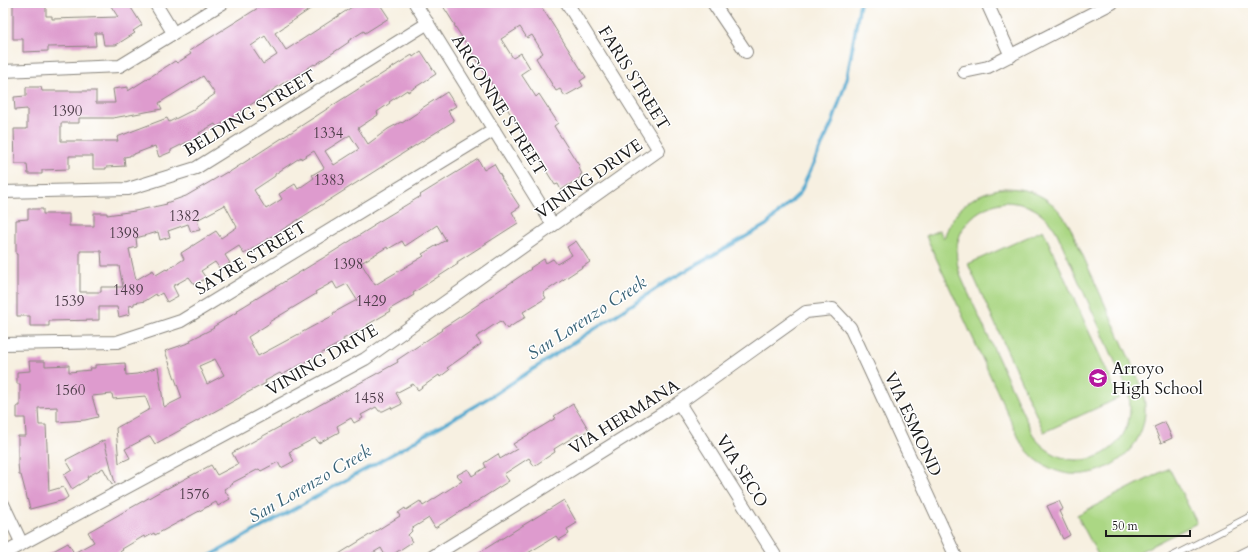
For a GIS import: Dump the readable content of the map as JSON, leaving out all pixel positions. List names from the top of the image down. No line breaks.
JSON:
{"streets":{"street":["FARIS STREET","ARGONNE STREET","BELDING STREET","VINING DRIVE","SAYRE STREET","VIA HERMANA","VIA ESMOND","VIA SECO"]},"crossings":[["FARIS STREET","VINING DRIVE"],["ARGONNE STREET","BELDING STREET"],["ARGONNE STREET","VINING DRIVE"],["ARGONNE STREET","SAYRE STREET"],["VIA HERMANA","VIA ESMOND"],["VIA HERMANA","VIA SECO"]],"water":["San Lorenzo Creek"],"places":{"school or university":["Arroyo High School"]},"house_numbers":["1390","1334","1383","1382","1398","1398","1489","1539","1429","1560","1458","1576"],"scale_bar":"50 m"}
